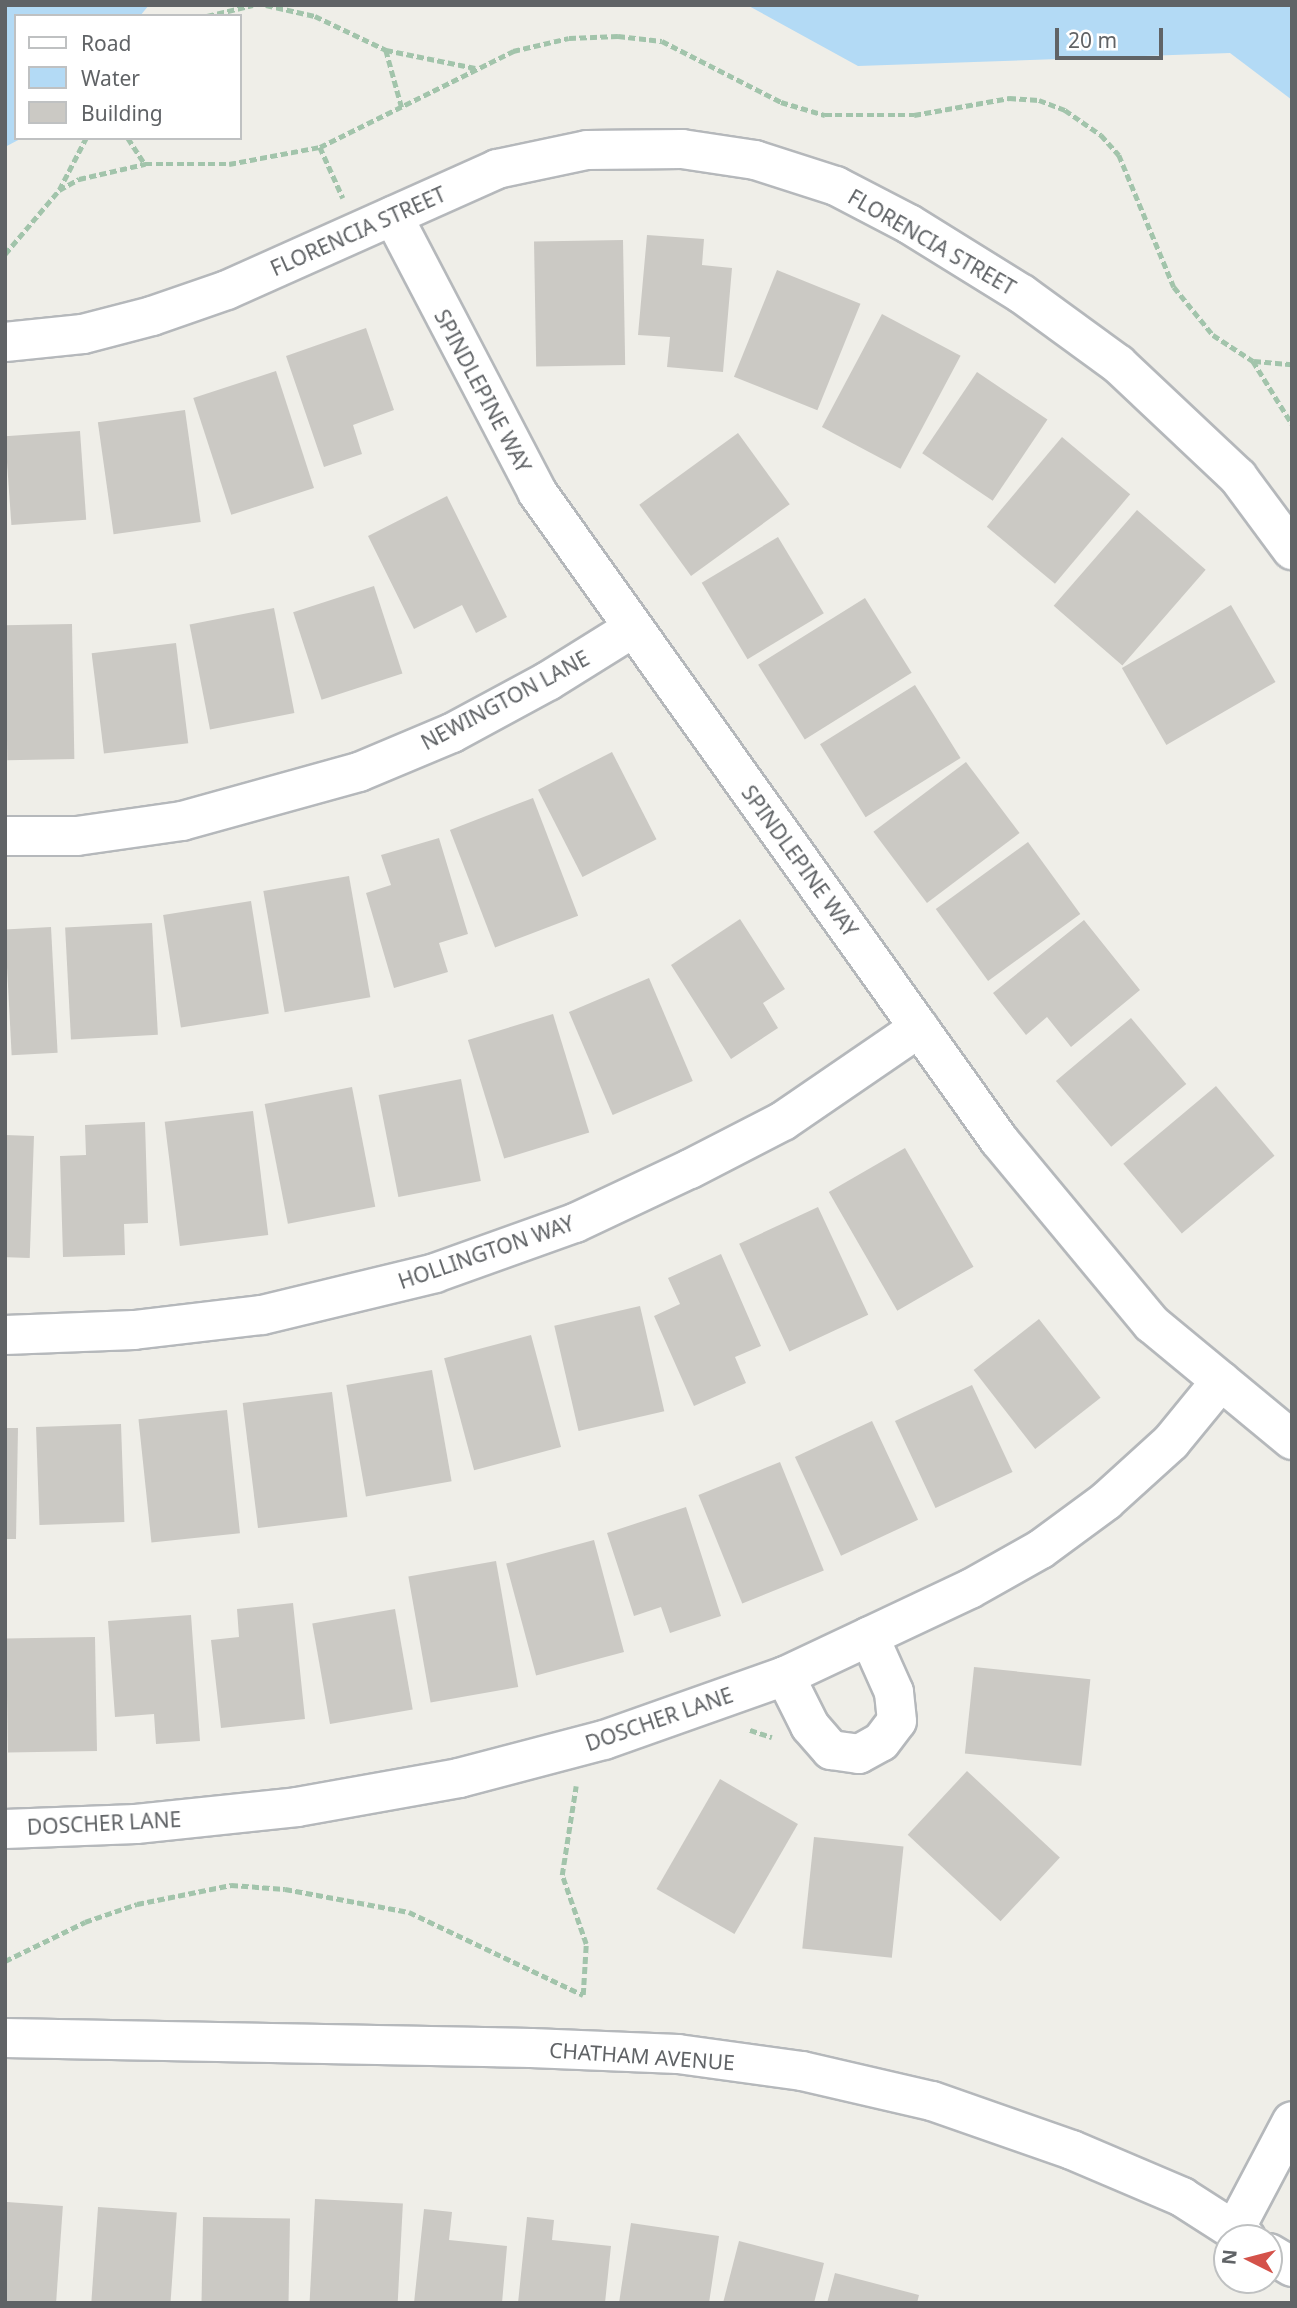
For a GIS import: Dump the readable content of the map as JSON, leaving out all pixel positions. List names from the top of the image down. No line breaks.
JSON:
{"streets":{"street":["FLORENCIA STREET","SPINDLEPINE WAY","NEWINGTON LANE","HOLLINGTON WAY","DOSCHER LANE","CHATHAM AVENUE"]},"crossings":[["FLORENCIA STREET","SPINDLEPINE WAY"],["SPINDLEPINE WAY","NEWINGTON LANE"],["SPINDLEPINE WAY","HOLLINGTON WAY"],["SPINDLEPINE WAY","DOSCHER LANE"]],"legend":["Road","Water","Building"],"scale_bar":"20 m","north":"left"}
